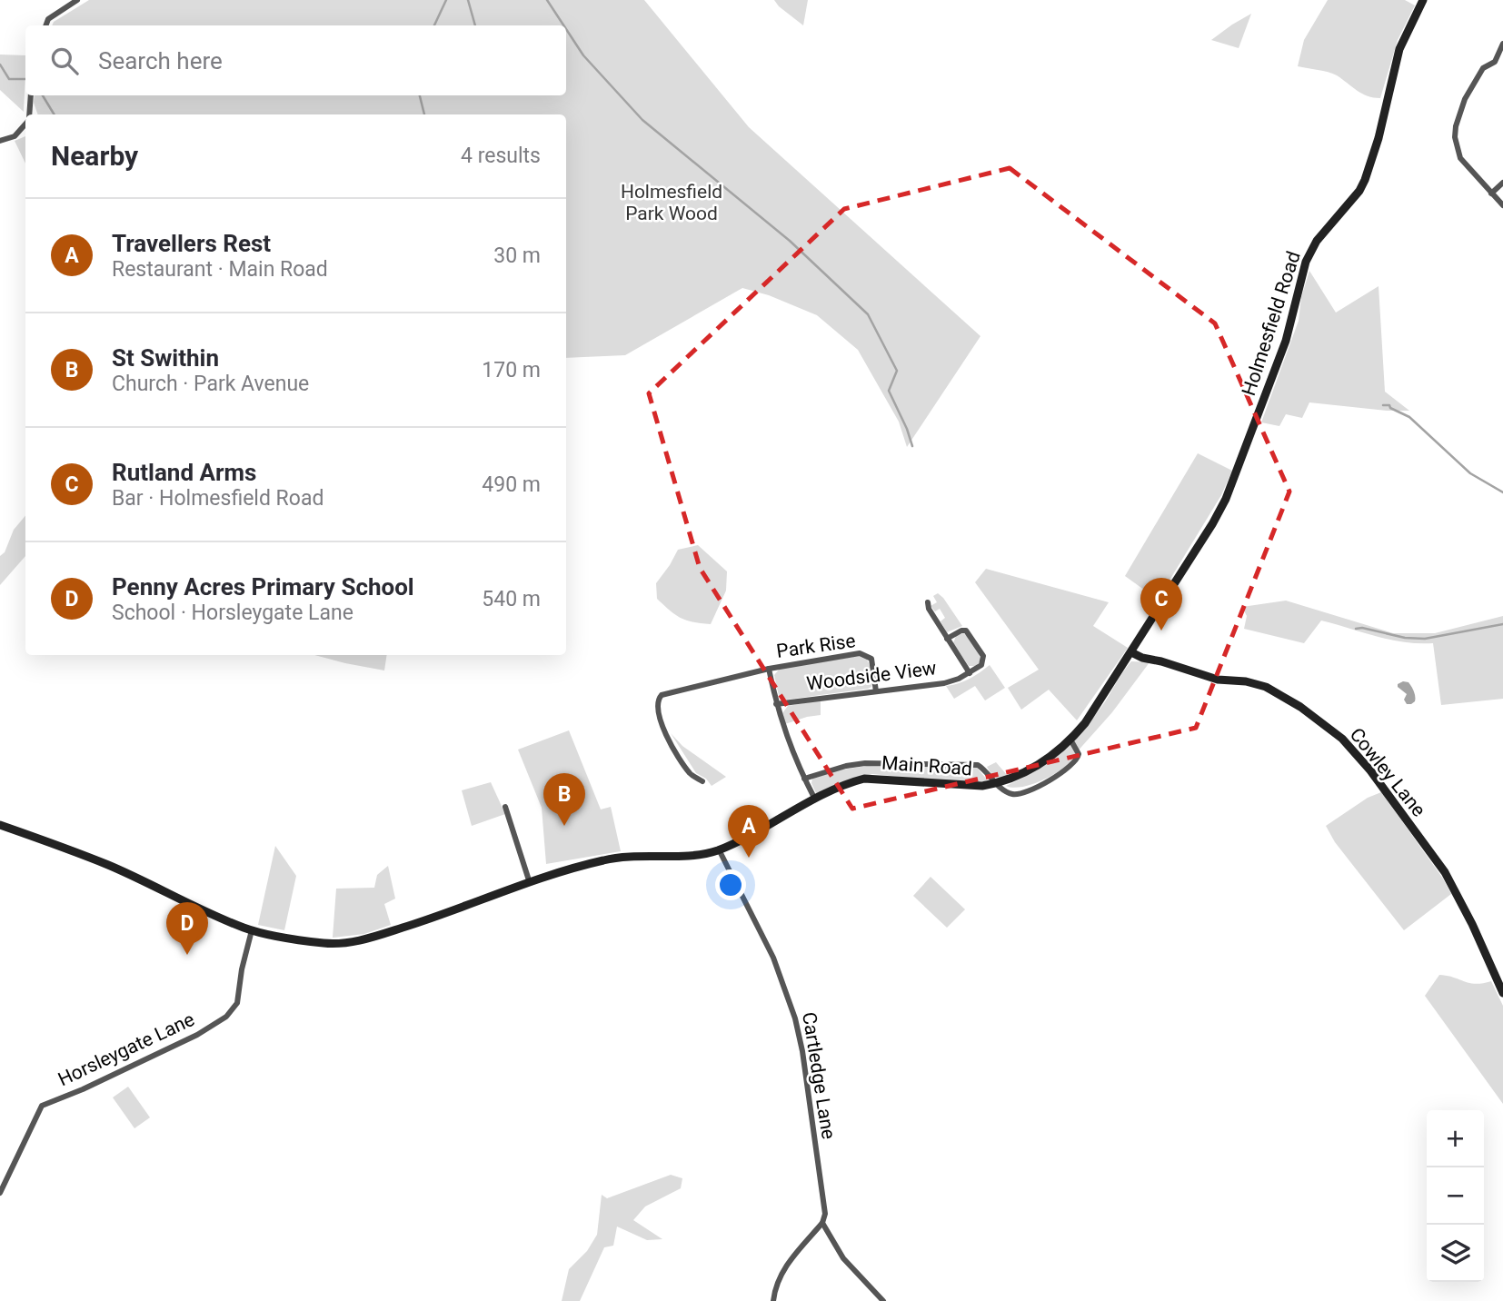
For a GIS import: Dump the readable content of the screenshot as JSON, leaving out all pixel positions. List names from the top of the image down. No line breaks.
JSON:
{"streets":{"main road":["Holmesfield Road","Main Road","Cowley Lane"],"street":["Park Rise","Woodside View","Horsleygate Lane","Cartledge Lane"]},"crossings":[["Holmesfield Road","Main Road"],["Holmesfield Road","Cowley Lane"],["Park Rise","Woodside View"],["Main Road","Cowley Lane"],["Main Road","Horsleygate Lane"],["Main Road","Cartledge Lane"]],"parks":["Holmesfield Park Wood"],"page":{"search":"Search here","heading":["Nearby","4 results"],"list":[{"mark":"A","name":"Travellers Rest","note":"Restaurant · Main Road","value":"30 m"},{"mark":"B","name":"St Swithin","note":"Church · Park Avenue","value":"170 m"},{"mark":"C","name":"Rutland Arms","note":"Bar · Holmesfield Road","value":"490 m"},{"mark":"D","name":"Penny Acres Primary School","note":"School · Horsleygate Lane","value":"540 m"}],"pins":["C","B","A","D"],"map_buttons":["+","−"]}}
